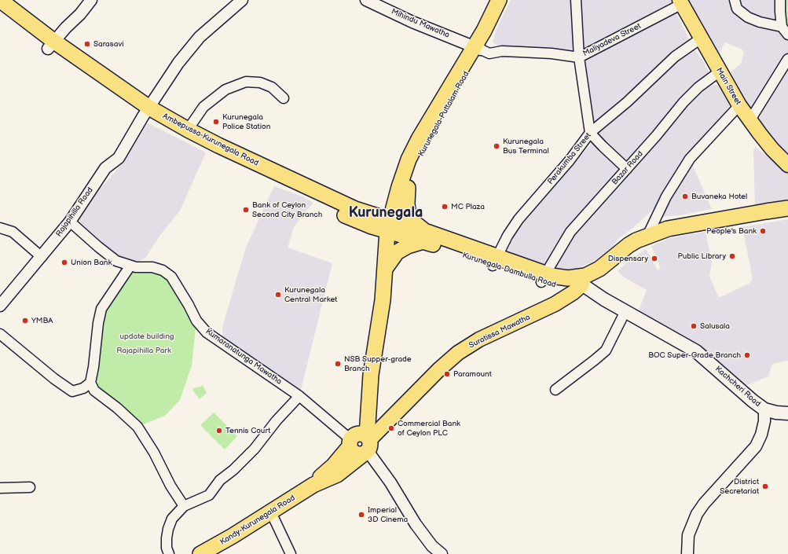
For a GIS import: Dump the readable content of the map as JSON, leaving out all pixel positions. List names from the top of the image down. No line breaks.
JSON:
{"streets":{"highway":["Kurunegala-Puttalam Road","Ambepussa-Kurunegala Road","Kurunegala-Dambulla Road","Kandy-Kurunegala Road"],"main road":["Main Street","Suratissa Mawatha","Kachcheri Road"],"street":["Mihindu Mawatha","Maliyadeva Street","Perakumba Street","Bazar Road","Rajapihilla Road","Kumaranatunga Mawatha"]},"crossings":[["Mihindu Mawatha","Maliyadeva Street"],["Mihindu Mawatha","Kurunegala-Puttalam Road"],["Maliyadeva Street","Main Street"],["Maliyadeva Street","Kurunegala-Puttalam Road"],["Main Street","Perakumba Street"],["Main Street","Bazar Road"],["Kurunegala-Puttalam Road","Ambepussa-Kurunegala Road"],["Kurunegala-Puttalam Road","Kurunegala-Dambulla Road"],["Ambepussa-Kurunegala Road","Rajapihilla Road"],["Ambepussa-Kurunegala Road","Kurunegala-Dambulla Road"],["Perakumba Street","Kurunegala-Dambulla Road"],["Bazar Road","Kurunegala-Dambulla Road"],["Rajapihilla Road","Kumaranatunga Mawatha"],["Kurunegala-Dambulla Road","Suratissa Mawatha"],["Kurunegala-Dambulla Road","Kachcheri Road"],["Suratissa Mawatha","Kumaranatunga Mawatha"],["Suratissa Mawatha","Kachcheri Road"],["Suratissa Mawatha","Kandy-Kurunegala Road"],["Kumaranatunga Mawatha","Kandy-Kurunegala Road"]],"districts":["Kurunegala"],"parks":["update building","Rajapihilla Park"],"places":["Sarasavi","Kurunegala Police Station","Kurunegala Bus Terminal","Buvaneka Hotel","MC Plaza","Bank of Ceylon Second City Branch","People's Bank","Public Library","Dispensary","Union Bank","Kurunegala Central Market","YMBA","Salusala","BOC Super-Grade Branch","NSB Supper-grade Branch","Paramount","Commercial Bank of Ceylon PLC","Tennis Court","District Secretariat","Imperial 3D Cinema"]}
